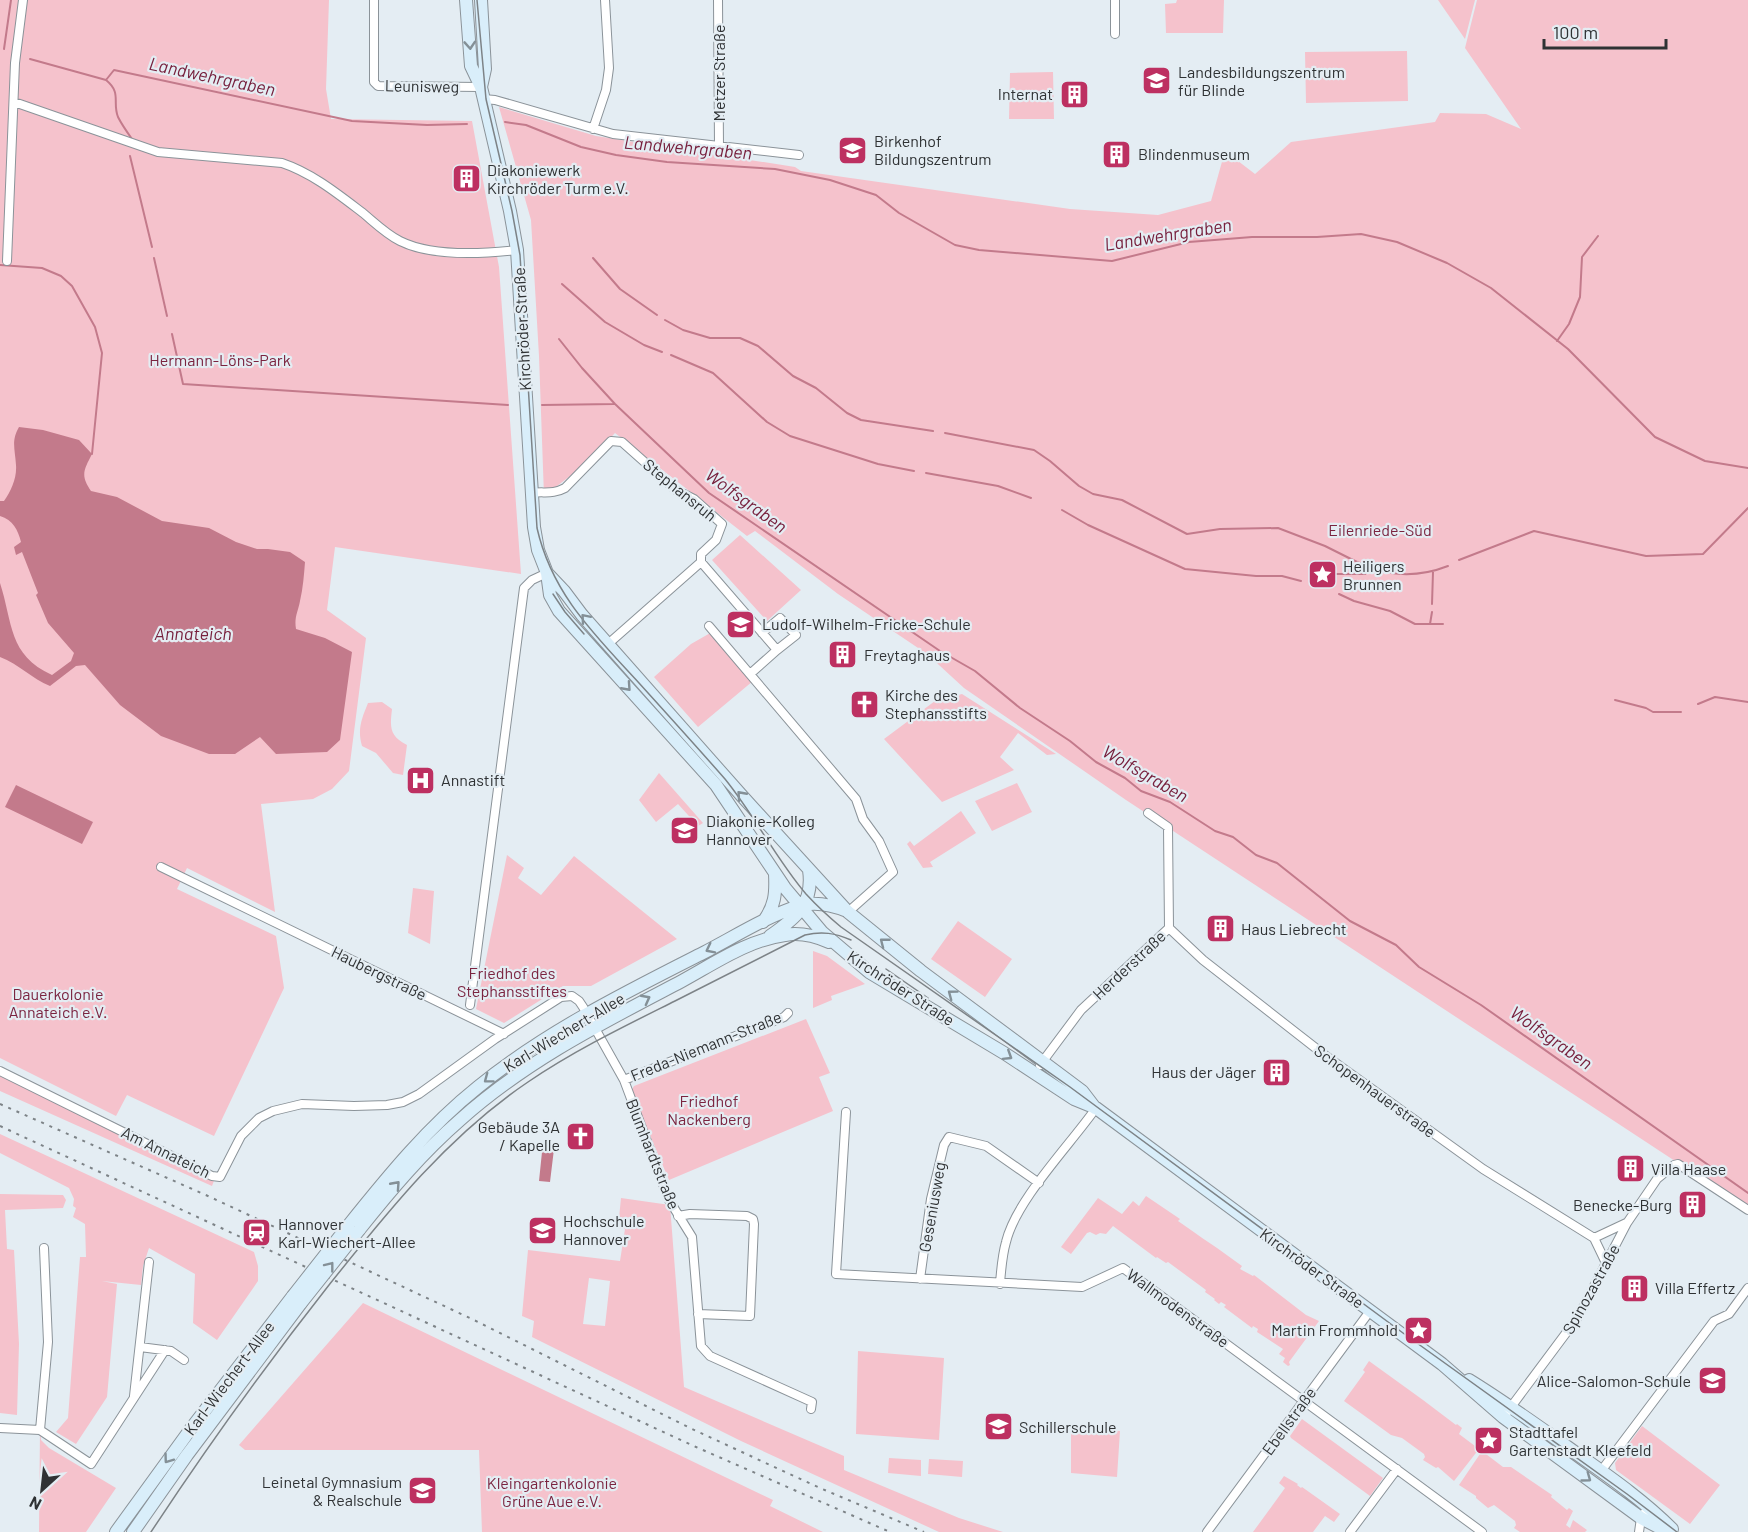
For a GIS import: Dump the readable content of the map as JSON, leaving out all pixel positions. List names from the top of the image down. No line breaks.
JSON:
{"streets":{"main road":["Kirchröder Straße","Karl-Wiechert-Allee"],"street":["Metzer Straße","Leunisweg","Stephansruh","Herderstraße","Haubergstraße","Freda-Niemann-Straße","Schopenhauerstraße","Am Annateich","Blumhardtstraße","Geseniusweg","Spinozastraße","Wallmodenstraße","Ebellstraße"]},"crossings":[["Leunisweg","Kirchröder Straße"],["Kirchröder Straße","Stephansruh"],["Kirchröder Straße","Herderstraße"],["Kirchröder Straße","Karl-Wiechert-Allee"],["Kirchröder Straße","Spinozastraße"],["Kirchröder Straße","Ebellstraße"],["Herderstraße","Schopenhauerstraße"],["Haubergstraße","Am Annateich"],["Karl-Wiechert-Allee","Blumhardtstraße"],["Freda-Niemann-Straße","Blumhardtstraße"],["Geseniusweg","Wallmodenstraße"],["Wallmodenstraße","Ebellstraße"]],"water":["Landwehrgraben","Wolfsgraben","Annateich"],"parks":["Hermann-Löns-Park","Eilenriede-Süd","Friedhof des Stephansstiftes","Dauerkolonie Annateich e.V.","Friedhof Nackenberg","Kleingartenkolonie Grüne Aue e.V."],"places":{"school or university":["Landesbildungszentrum für Blinde","Birkenhof Bildungszentrum","Ludolf-Wilhelm-Fricke-Schule","Diakonie-Kolleg Hannover","Hochschule Hannover","Alice-Salomon-Schule","Schillerschule","Leinetal Gymnasium & Realschule"],"building":["Internat","Blindenmuseum","Diakoniewerk Kirchröder Turm e.V.","Freytaghaus","Haus Liebrecht","Haus der Jäger","Villa Haase","Benecke-Burg","Villa Effertz"],"place":["Heiligers Brunnen","Martin Frommhold","Stadttafel Gartenstadt Kleefeld"],"church":["Kirche des Stephansstifts","Gebäude 3A / Kapelle"],"hospital":["Annastift"],"station":["Hannover Karl-Wiechert-Allee"]},"scale_bar":"100 m","north":"bottom left"}
